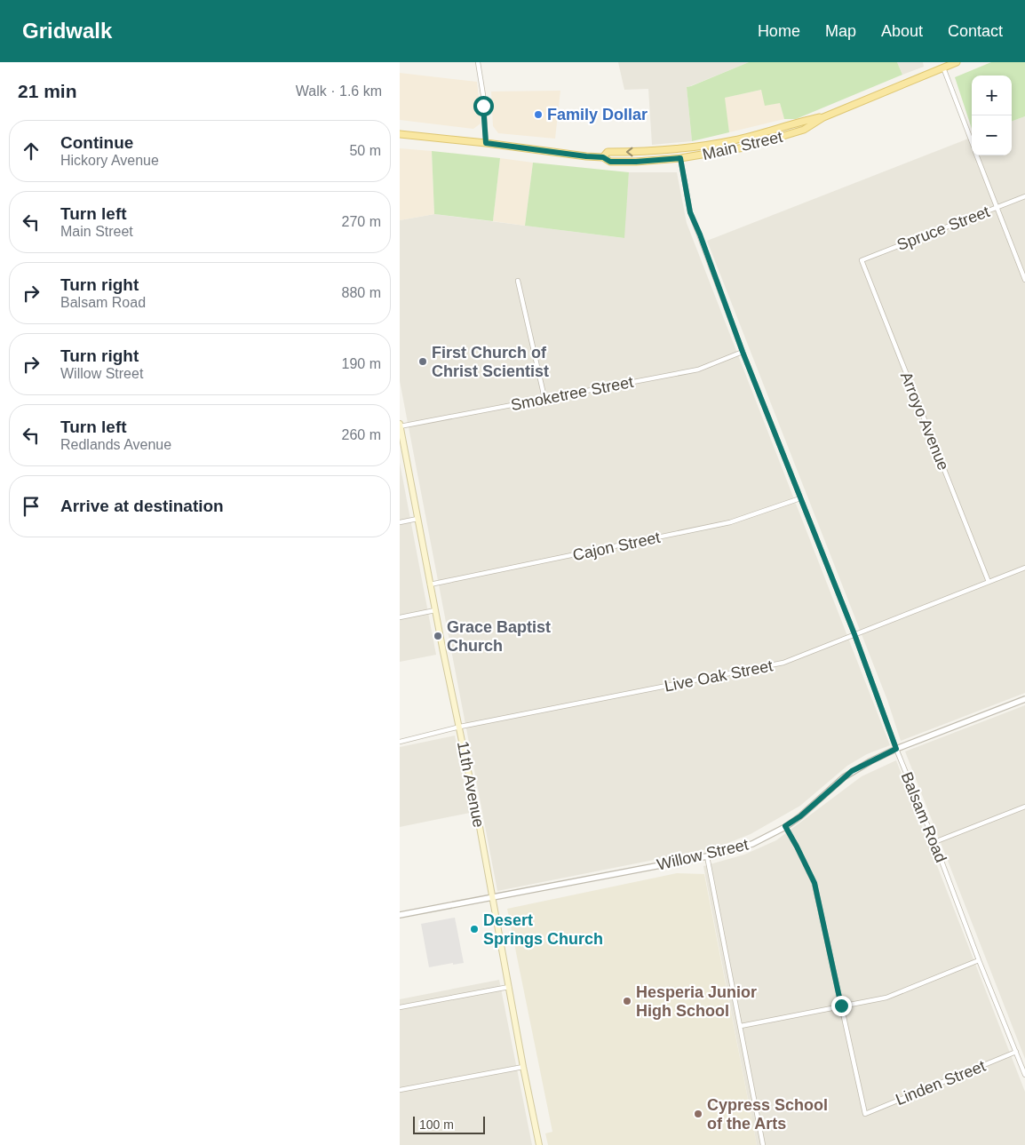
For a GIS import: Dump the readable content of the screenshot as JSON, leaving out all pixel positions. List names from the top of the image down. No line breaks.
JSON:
{"streets":{"main road":["Main Street","11th Avenue"],"street":["Spruce Street","Smoketree Street","Arroyo Avenue","Cajon Street","Live Oak Street","Balsam Road","Willow Street","Linden Street"]},"crossings":[["Main Street","Balsam Road"],["Spruce Street","Arroyo Avenue"],["Smoketree Street","11th Avenue"],["Smoketree Street","Balsam Road"],["Arroyo Avenue","Live Oak Street"],["Cajon Street","11th Avenue"],["Cajon Street","Balsam Road"],["Live Oak Street","11th Avenue"],["Live Oak Street","Balsam Road"],["11th Avenue","Willow Street"],["Balsam Road","Willow Street"],["Balsam Road","Linden Street"]],"places":["Family Dollar","First Church of Christ Scientist","Grace Baptist Church","Desert Springs Church","Hesperia Junior High School","Cypress School of the Arts"],"scale_bar":"100 m","page":{"header":"Gridwalk","nav":["Home","Map","About","Contact"],"heading":["21 min","Walk · 1.6 km"],"map_buttons":["+","−"],"list":[["Continue","Hickory Avenue","50 m"],["Turn left","Main Street","270 m"],["Turn right","Balsam Road","880 m"],["Turn right","Willow Street","190 m"],["Turn left","Redlands Avenue","260 m"],"Arrive at destination"],"scale":"100 m"}}
